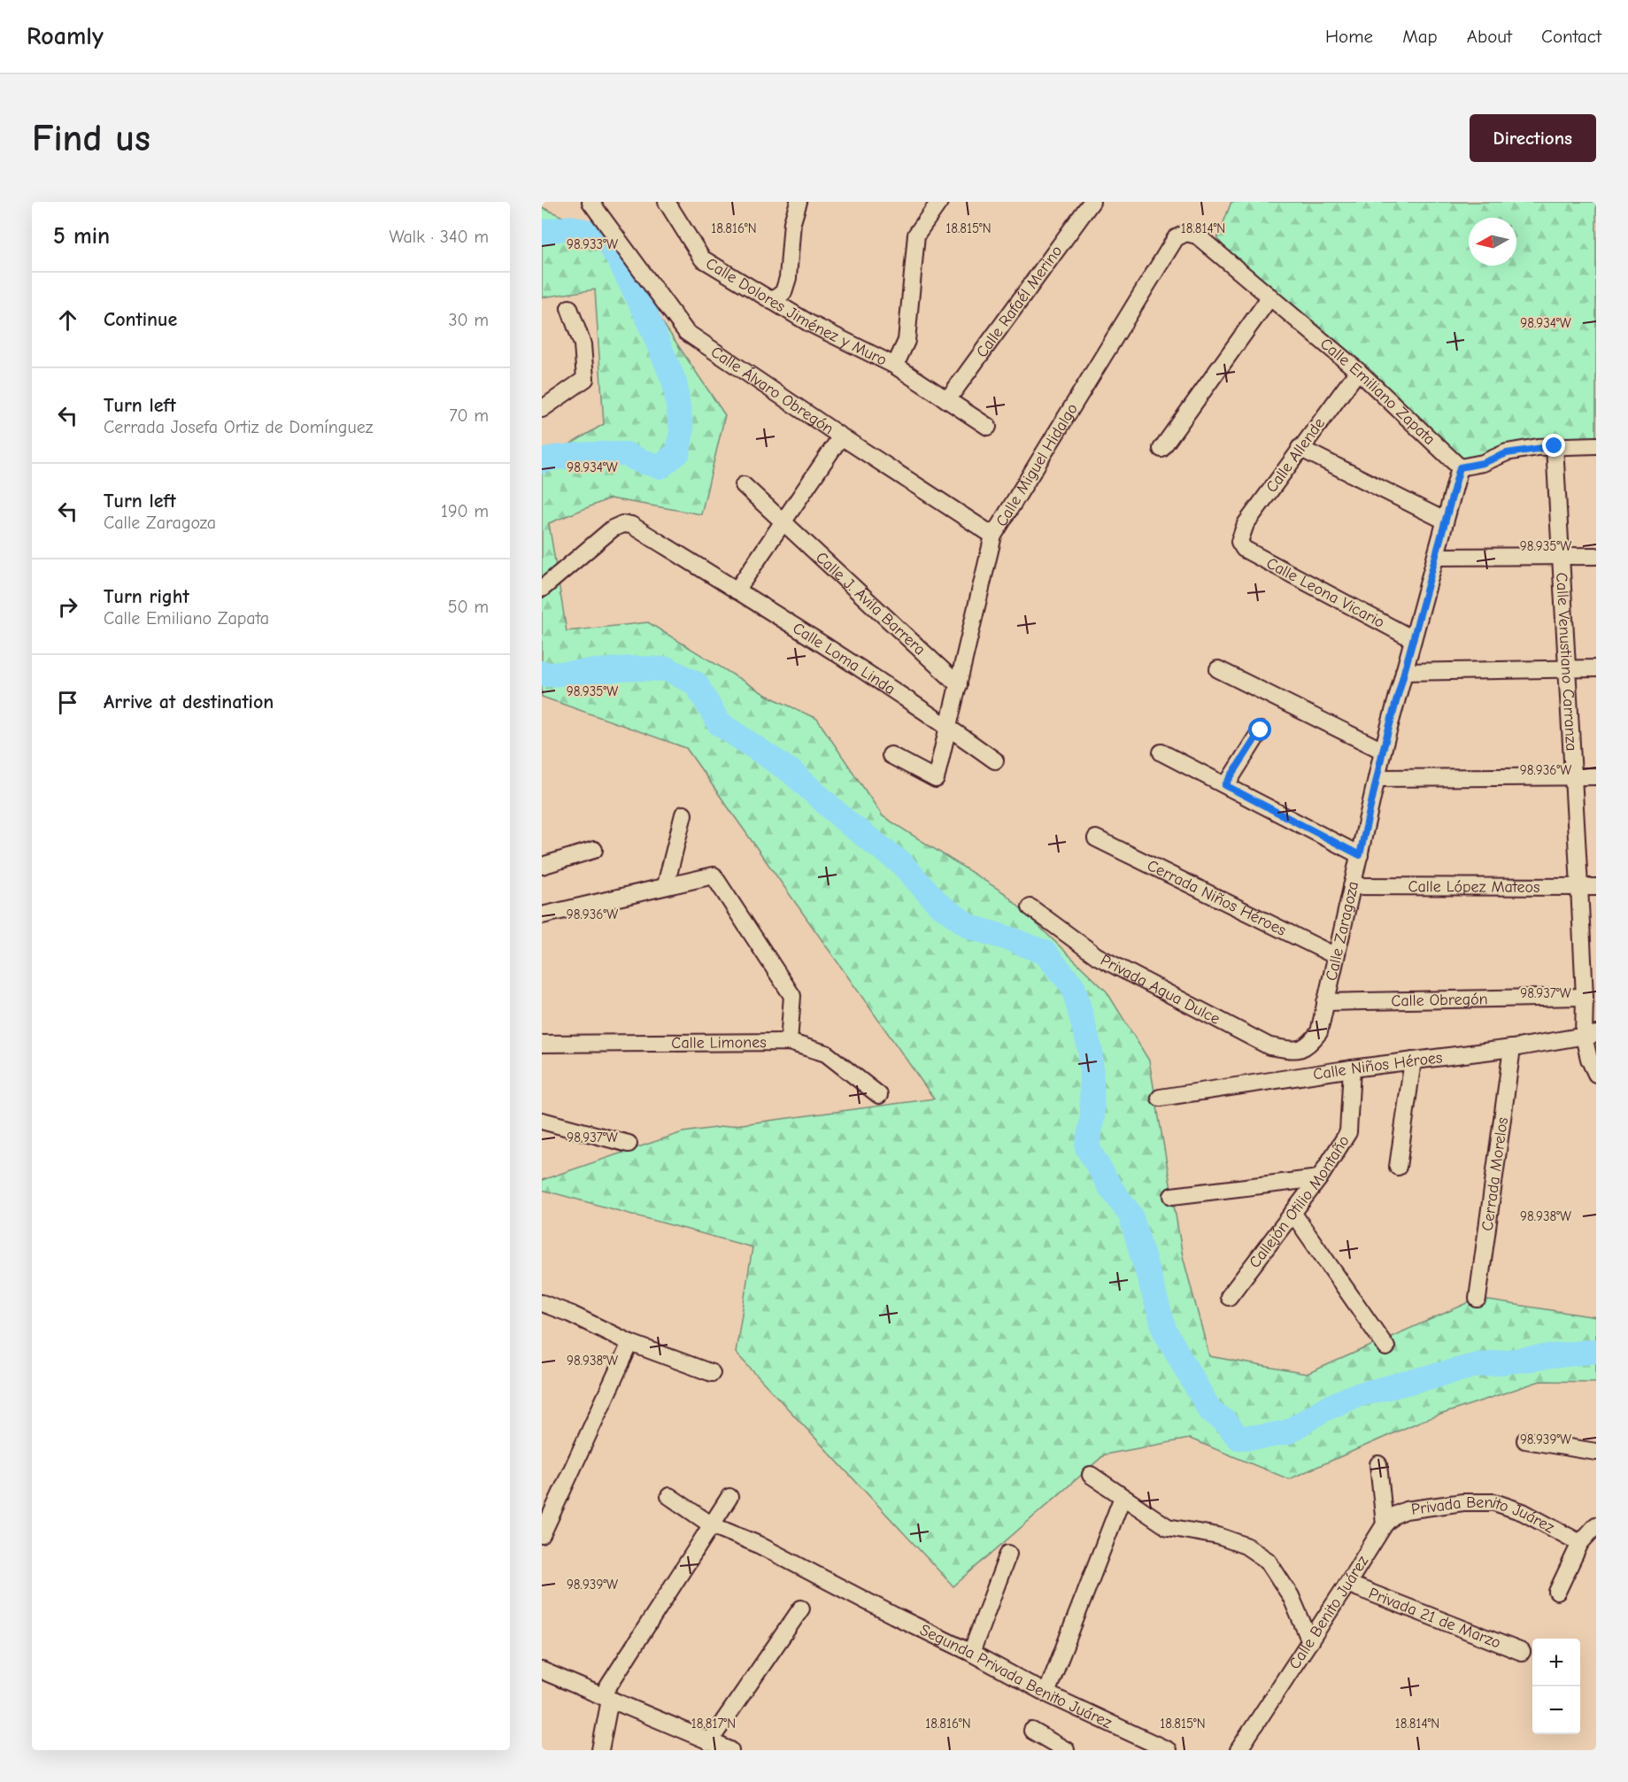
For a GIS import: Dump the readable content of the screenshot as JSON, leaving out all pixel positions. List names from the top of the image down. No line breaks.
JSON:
{"streets":{"street":["Calle Rafaél Merino","Calle Dolores Jiménez y Muro","Calle Álvaro Obregón","Calle Emiliano Zapata","Calle Allende","Calle Miguel Hidalgo","Calle Leona Vicario","Calle J. Ávila Barrera","Calle Loma Linda","Calle Venustiano Carranza","Calle López Mateos","Cerrada Niños Héroes","Calle Zaragoza","Privada Agua Dulce","Calle Obregón","Calle Limones","Calle Niños Héroes","Cerrada Morelos","Callejón Otilio Montaño","Privada Benito Juárez","Calle Benito Juárez","Privada 21 de Marzo","Segunda Privada Benito Juárez"]},"crossings":[["Calle Rafaél Merino","Calle Dolores Jiménez y Muro"],["Calle Álvaro Obregón","Calle Miguel Hidalgo"],["Calle Emiliano Zapata","Calle Allende"],["Calle Emiliano Zapata","Calle Miguel Hidalgo"],["Calle Emiliano Zapata","Calle Zaragoza"],["Calle Allende","Calle Leona Vicario"],["Calle Miguel Hidalgo","Calle J. Ávila Barrera"],["Calle Miguel Hidalgo","Calle Loma Linda"],["Calle Leona Vicario","Calle Zaragoza"],["Calle Venustiano Carranza","Calle López Mateos"],["Calle Venustiano Carranza","Calle Obregón"],["Calle Venustiano Carranza","Calle Niños Héroes"],["Calle López Mateos","Calle Zaragoza"],["Cerrada Niños Héroes","Calle Zaragoza"],["Calle Zaragoza","Privada Agua Dulce"],["Calle Zaragoza","Calle Obregón"],["Calle Niños Héroes","Cerrada Morelos"],["Calle Niños Héroes","Callejón Otilio Montaño"],["Privada Benito Juárez","Calle Benito Juárez"],["Calle Benito Juárez","Privada 21 de Marzo"]],"north":"left","page":{"header":"Roamly","nav":["Home","Map","About","Contact"],"buttons":"Directions","title":"Find us","heading":["5 min","Walk · 340 m"],"list":[["Continue","30 m"],["Turn left","Cerrada Josefa Ortiz de Domínguez","70 m"],["Turn left","Calle Zaragoza","190 m"],["Turn right","Calle Emiliano Zapata","50 m"],"Arrive at destination"],"map_buttons":["+","−"]},"coordinates":["18.816°N","18.815°N","18.814°N","98.933°W","98.934°W","98.935°W","98.936°W","98.937°W","98.938°W","98.939°W","18.817°N"]}
